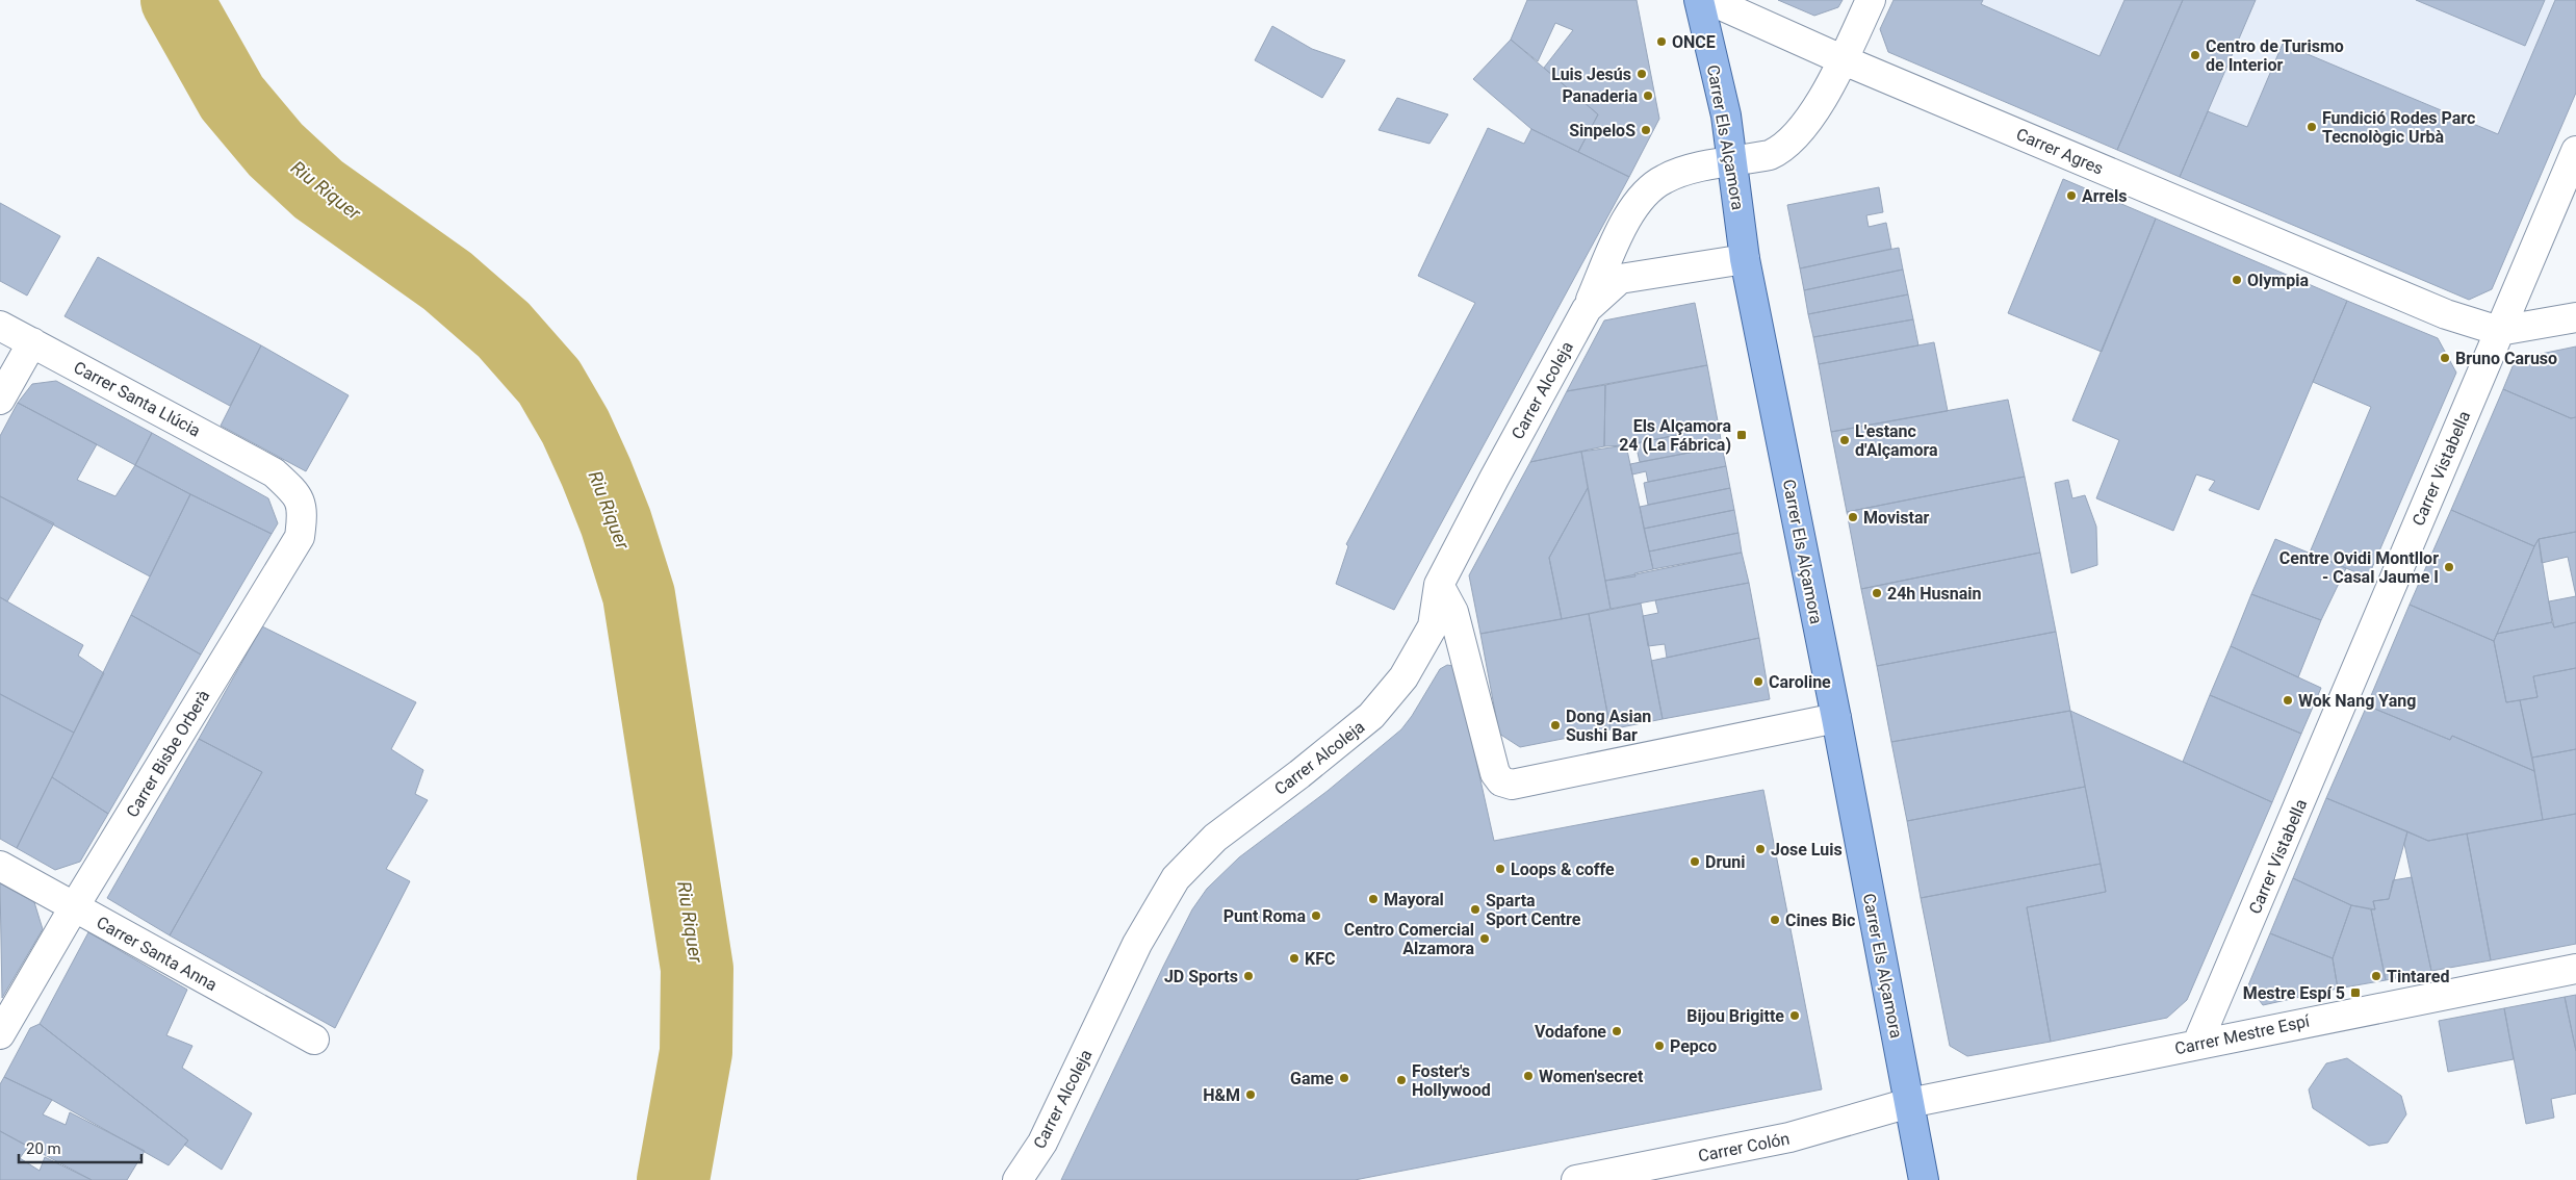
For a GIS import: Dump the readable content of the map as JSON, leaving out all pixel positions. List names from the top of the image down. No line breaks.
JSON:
{"streets":{"main road":["Carrer Els Alçamora"],"street":["Carrer Agres","Carrer Alcoleja","Carrer Santa Llúcia","Carrer Vistabella","Carrer Bisbe Orberà","Carrer Santa Anna","Carrer Mestre Espí","Carrer Colón"]},"crossings":[["Carrer Els Alçamora","Carrer Alcoleja"],["Carrer Els Alçamora","Carrer Mestre Espí"],["Carrer Els Alçamora","Carrer Colón"],["Carrer Agres","Carrer Alcoleja"],["Carrer Agres","Carrer Vistabella"],["Carrer Santa Llúcia","Carrer Bisbe Orberà"],["Carrer Vistabella","Carrer Mestre Espí"],["Carrer Bisbe Orberà","Carrer Santa Anna"],["Carrer Mestre Espí","Carrer Colón"]],"water":["Riu Riquer"],"places":{"other":["ONCE","Centro de Turismo de Interior","Luis Jesús","Panaderia","Fundició Rodes Parc Tecnològic Urbà","SinpeloS","Arrels","Olympia","Bruno Caruso","L'estanc d'Alçamora","Movistar","Centre Ovidi Montllor - Casal Jaume I","24h Husnain","Caroline","Wok Nang Yang","Dong Asian Sushi Bar","Jose Luis","Druni","Loops & coffe","Mayoral","Sparta Sport Centre","Punt Roma","Cines Bic","Centro Comercial Alzamora","KFC","JD Sports","Tintared","Bijou Brigitte","Vodafone","Pepco","Women'secret","Game","Foster's Hollywood","H&M"],"transit":["Els Alçamora 24 (La Fábrica)","Mestre Espí 5"]},"scale_bar":"20 m"}
